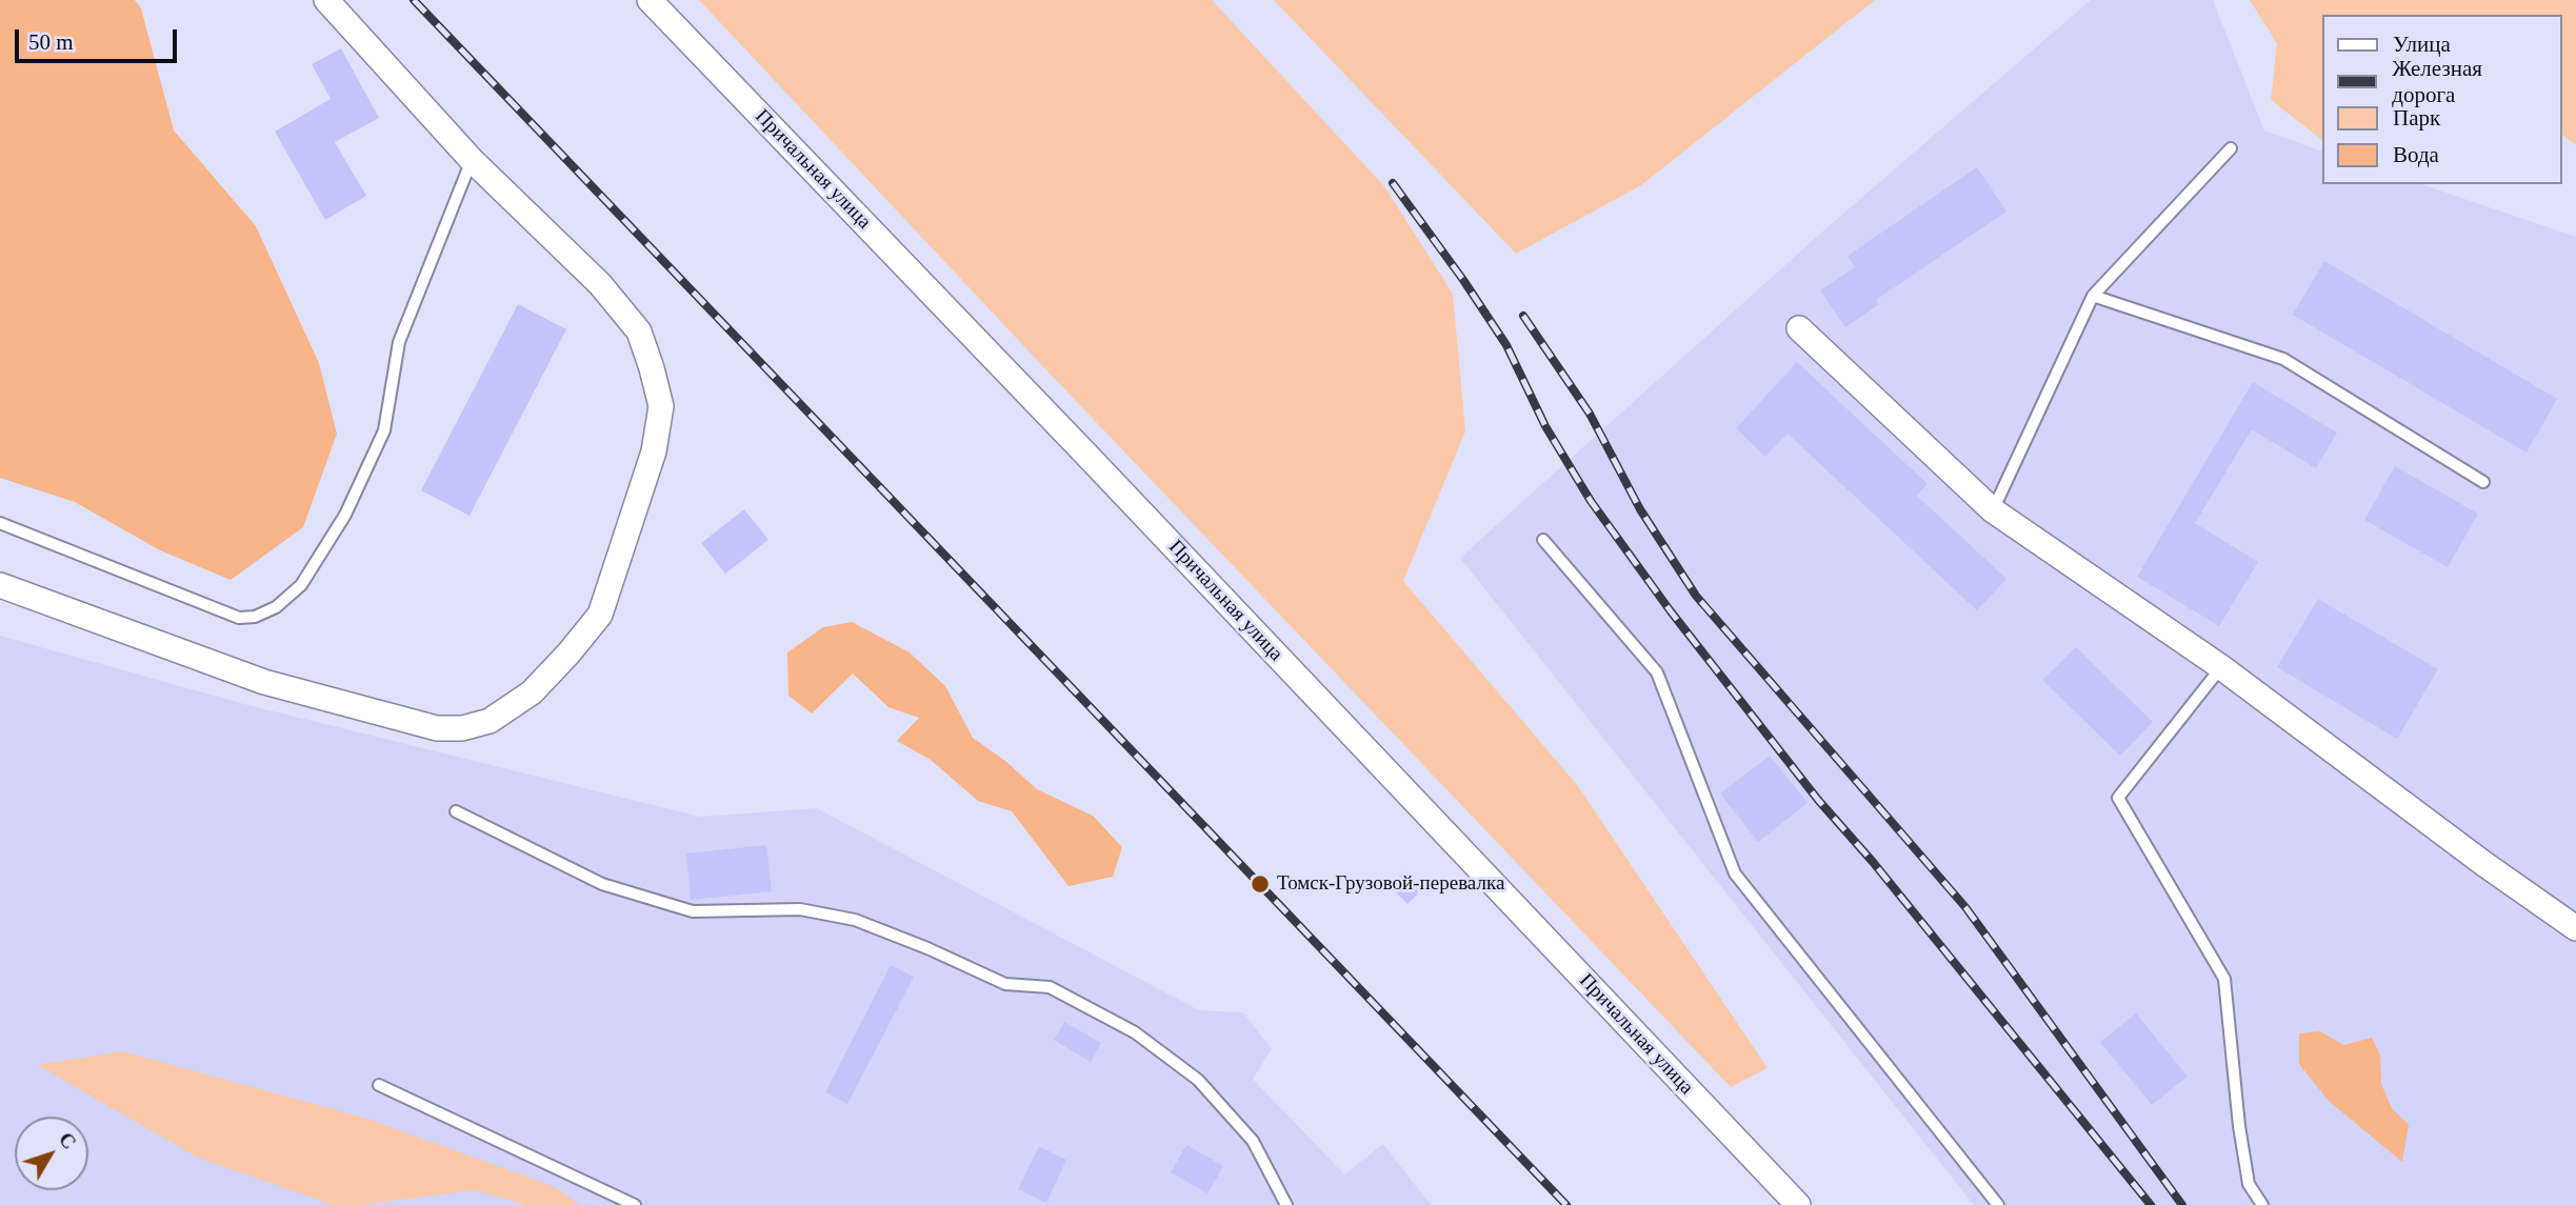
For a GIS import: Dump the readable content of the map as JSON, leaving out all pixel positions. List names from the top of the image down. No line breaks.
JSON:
{"streets":{"street":["Причальная улица"]},"places":["Томск-Грузовой-перевалка"],"legend":["Улица","Железная дорога","Парк","Вода"],"scale_bar":"50 m","north":"top right"}
